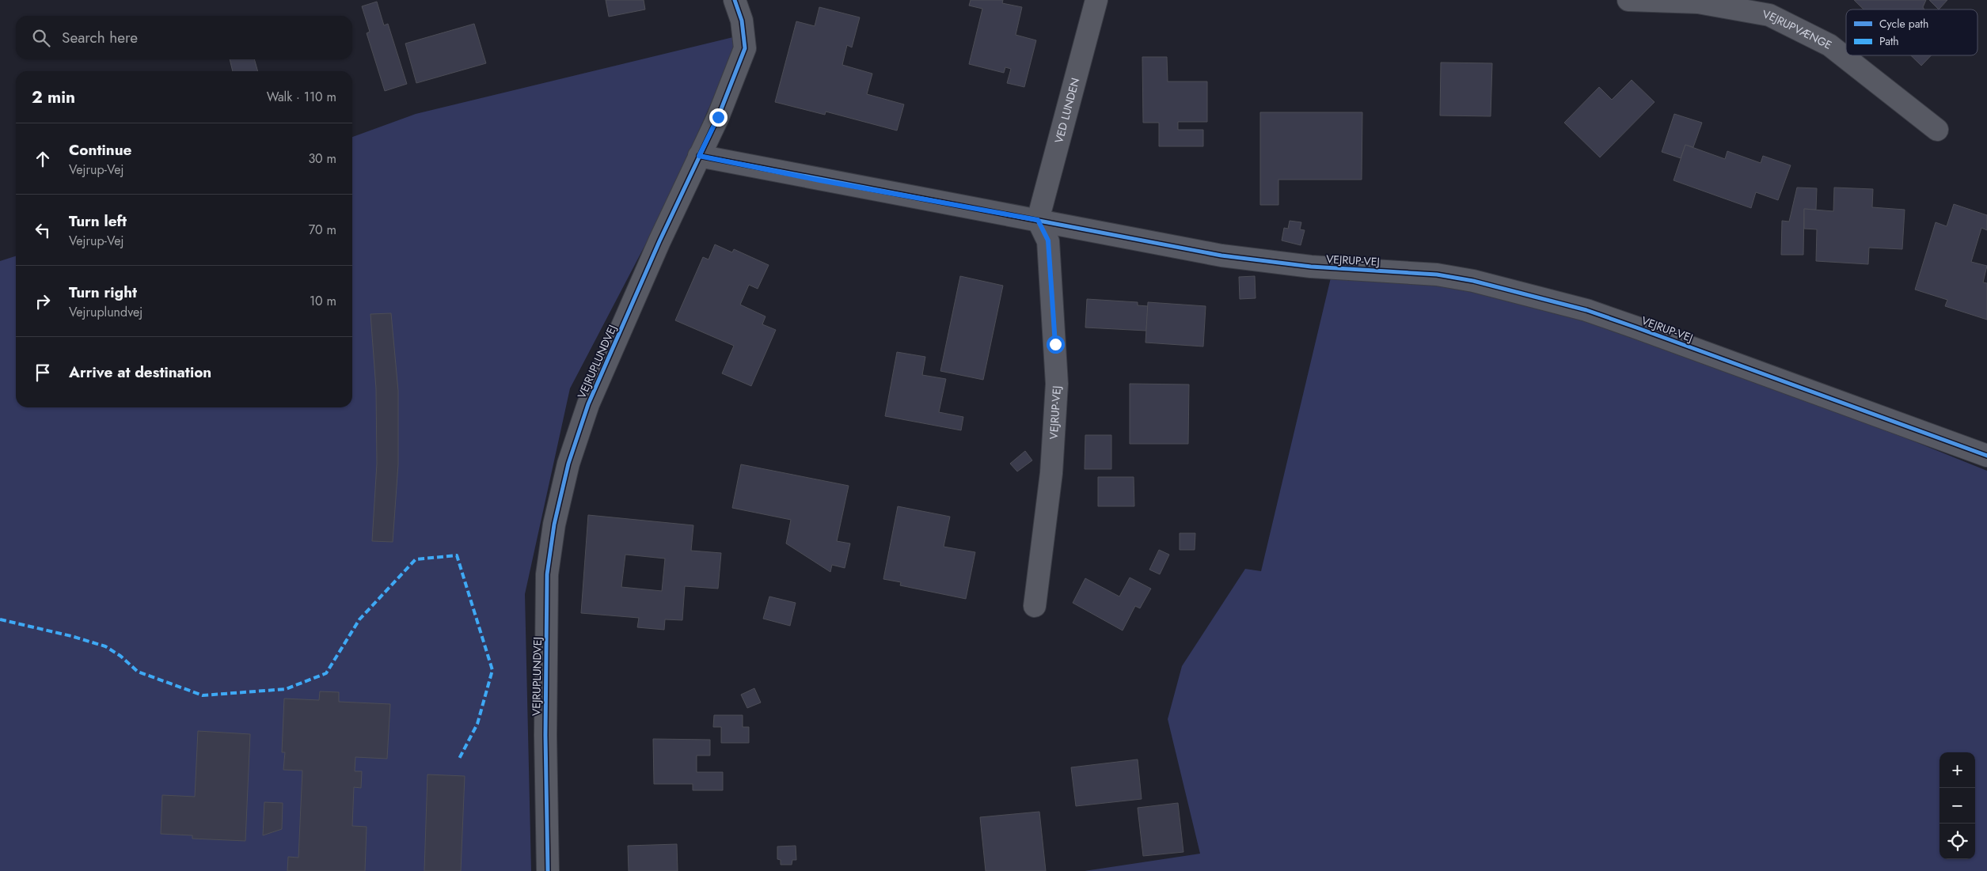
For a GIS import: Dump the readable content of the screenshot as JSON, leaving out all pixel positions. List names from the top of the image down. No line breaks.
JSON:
{"streets":{"street":["VEJRUPVÆNGE","VED LUNDEN","VEJRUP-VEJ","VEJRUPLUNDVEJ"]},"crossings":[["VED LUNDEN","VEJRUP-VEJ"],["VEJRUP-VEJ","VEJRUPLUNDVEJ"]],"legend":["Cycle path","Path"],"page":{"search":"Search here","heading":["2 min","Walk · 110 m"],"list":[["Continue","Vejrup-Vej","30 m"],["Turn left","Vejrup-Vej","70 m"],["Turn right","Vejruplundvej","10 m"],"Arrive at destination"],"map_buttons":["+","−"]}}
